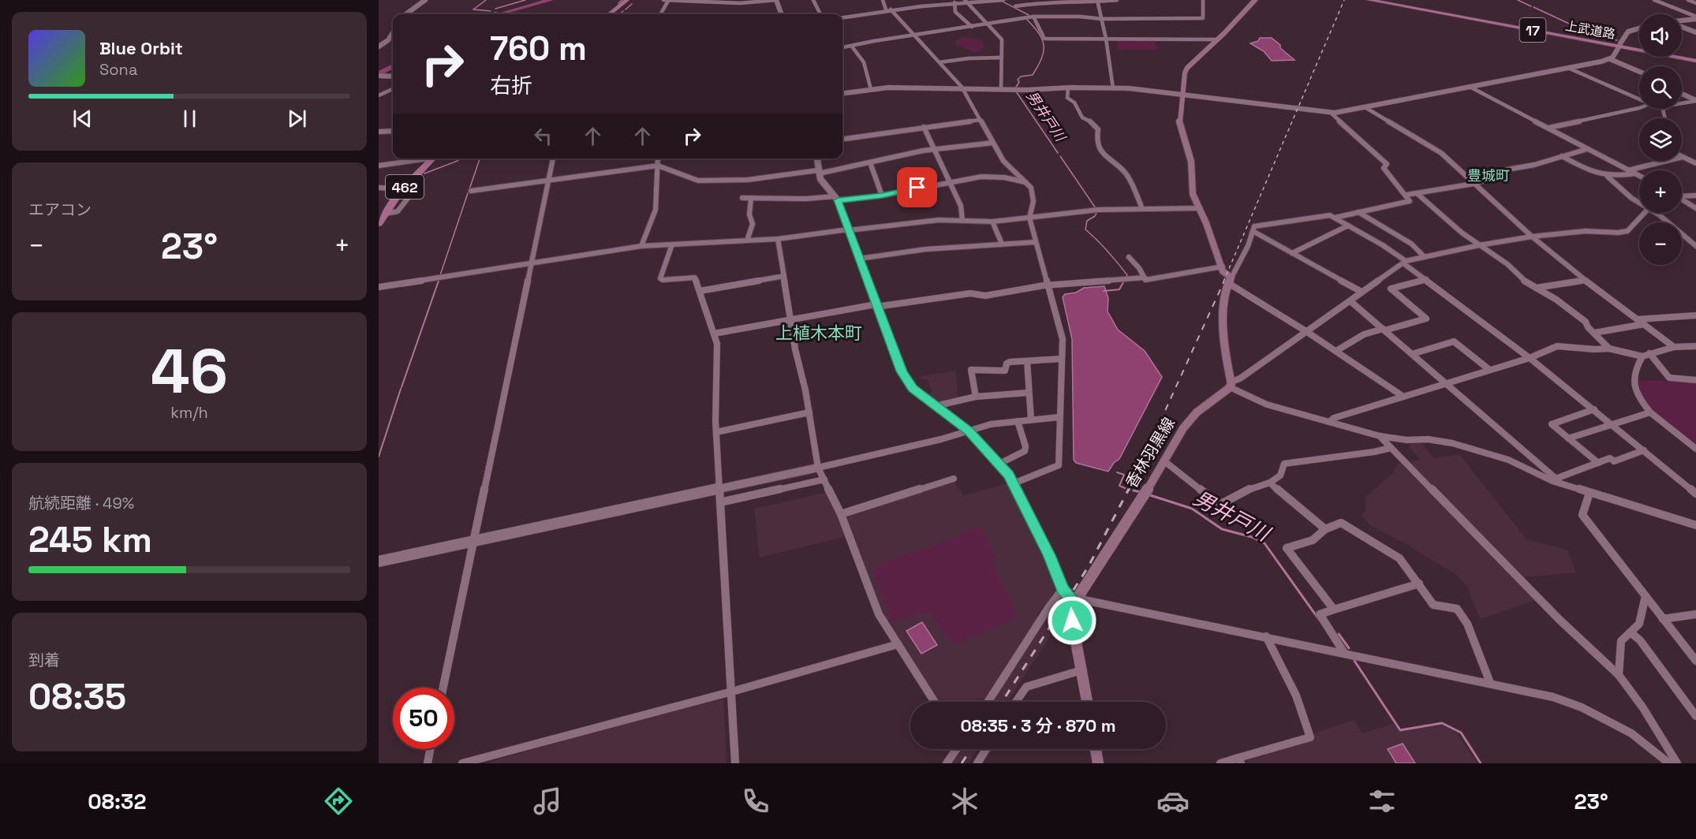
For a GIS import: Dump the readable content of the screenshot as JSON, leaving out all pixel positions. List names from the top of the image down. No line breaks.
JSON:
{"streets":{"highway":["17","上武道路","462"],"main road":["香林羽黒線"]},"districts":["豊城町","上植木本町"],"water":["男井戸川"],"page":{"map_buttons":["+","−"],"turn":["760 m","右折"],"song":["Blue Orbit","Sona"],"tile":["エアコン",["46","km/h"],["航続距離 · 49%","245 km"],["到着","08:35"]],"heat":["−","23°","+"],"limit":"50","trip":"08:35 · 3 分 · 870 m","tabs":["08:32","23°"]}}
